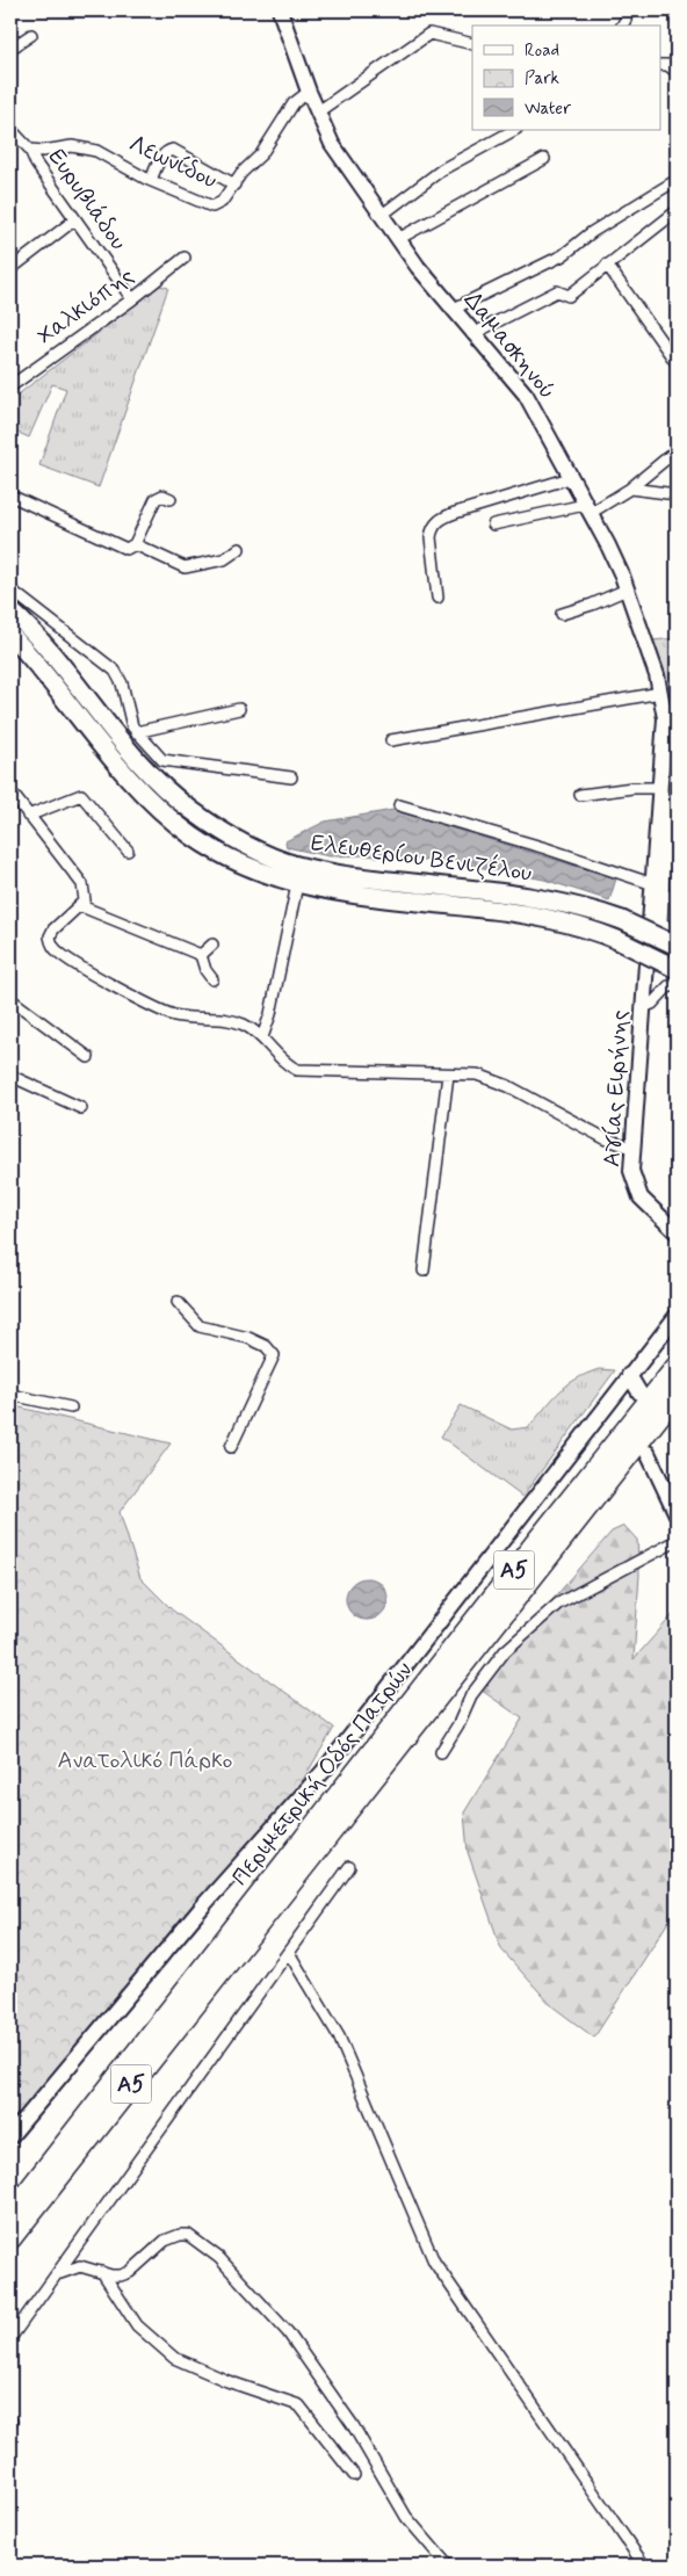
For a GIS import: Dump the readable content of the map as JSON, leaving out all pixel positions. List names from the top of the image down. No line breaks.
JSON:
{"streets":{"highway":["Α5","Περιμετρική Οδός Πατρών"],"main road":["Ελευθερίου Βενιζέλου"],"street":["Λεωνίδου","Ευρυβιάδου","Χαλκιόπης","Δαμασκηνού","Αγίας Ειρήνης"]},"crossings":[["Λεωνίδου","Ευρυβιάδου"],["Λεωνίδου","Δαμασκηνού"],["Ευρυβιάδου","Χαλκιόπης"]],"parks":["Ανατολικό Πάρκο"],"legend":["Road","Park","Water"]}
